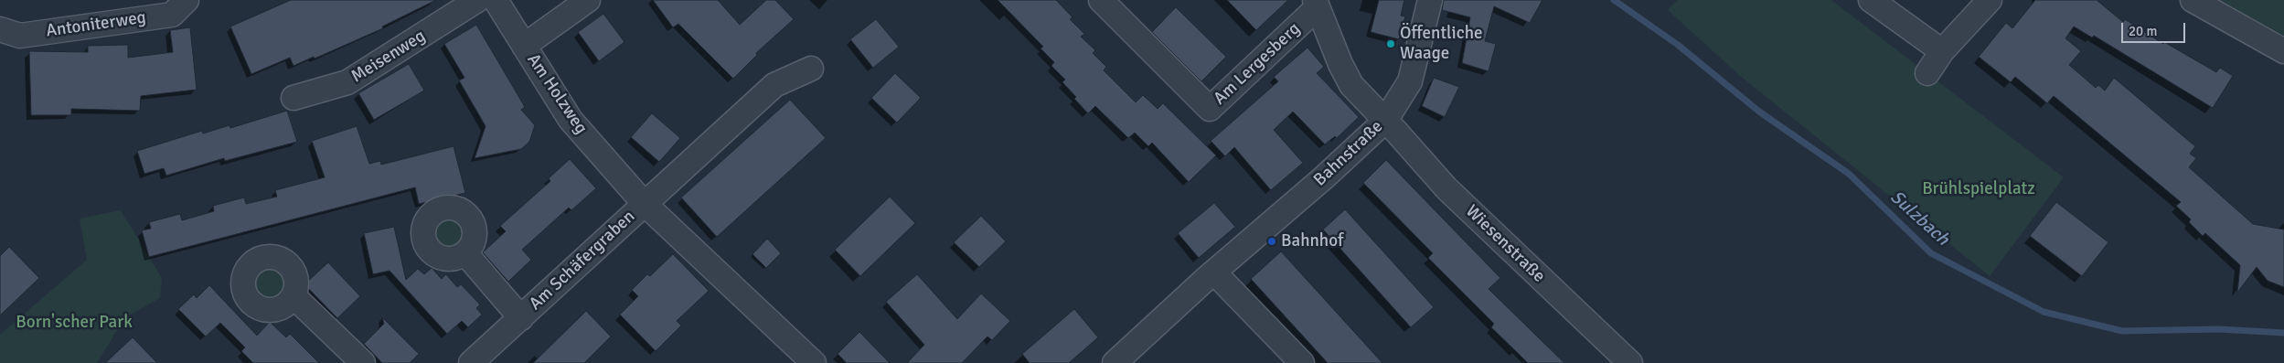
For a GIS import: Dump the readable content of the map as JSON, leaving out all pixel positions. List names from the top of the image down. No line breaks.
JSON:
{"streets":{"street":["Antoniterweg","Meisenweg","Am Lergesberg","Am Holzweg","Bahnstraße","Wiesenstraße","Am Schäfergraben"]},"crossings":[["Am Lergesberg","Bahnstraße"],["Am Lergesberg","Wiesenstraße"],["Am Holzweg","Am Schäfergraben"],["Bahnstraße","Wiesenstraße"]],"water":["Sulzbach"],"parks":["Brühlspielplatz","Born'scher Park"],"places":["Öffentliche Waage","Bahnhof"],"scale_bar":"20 m"}
